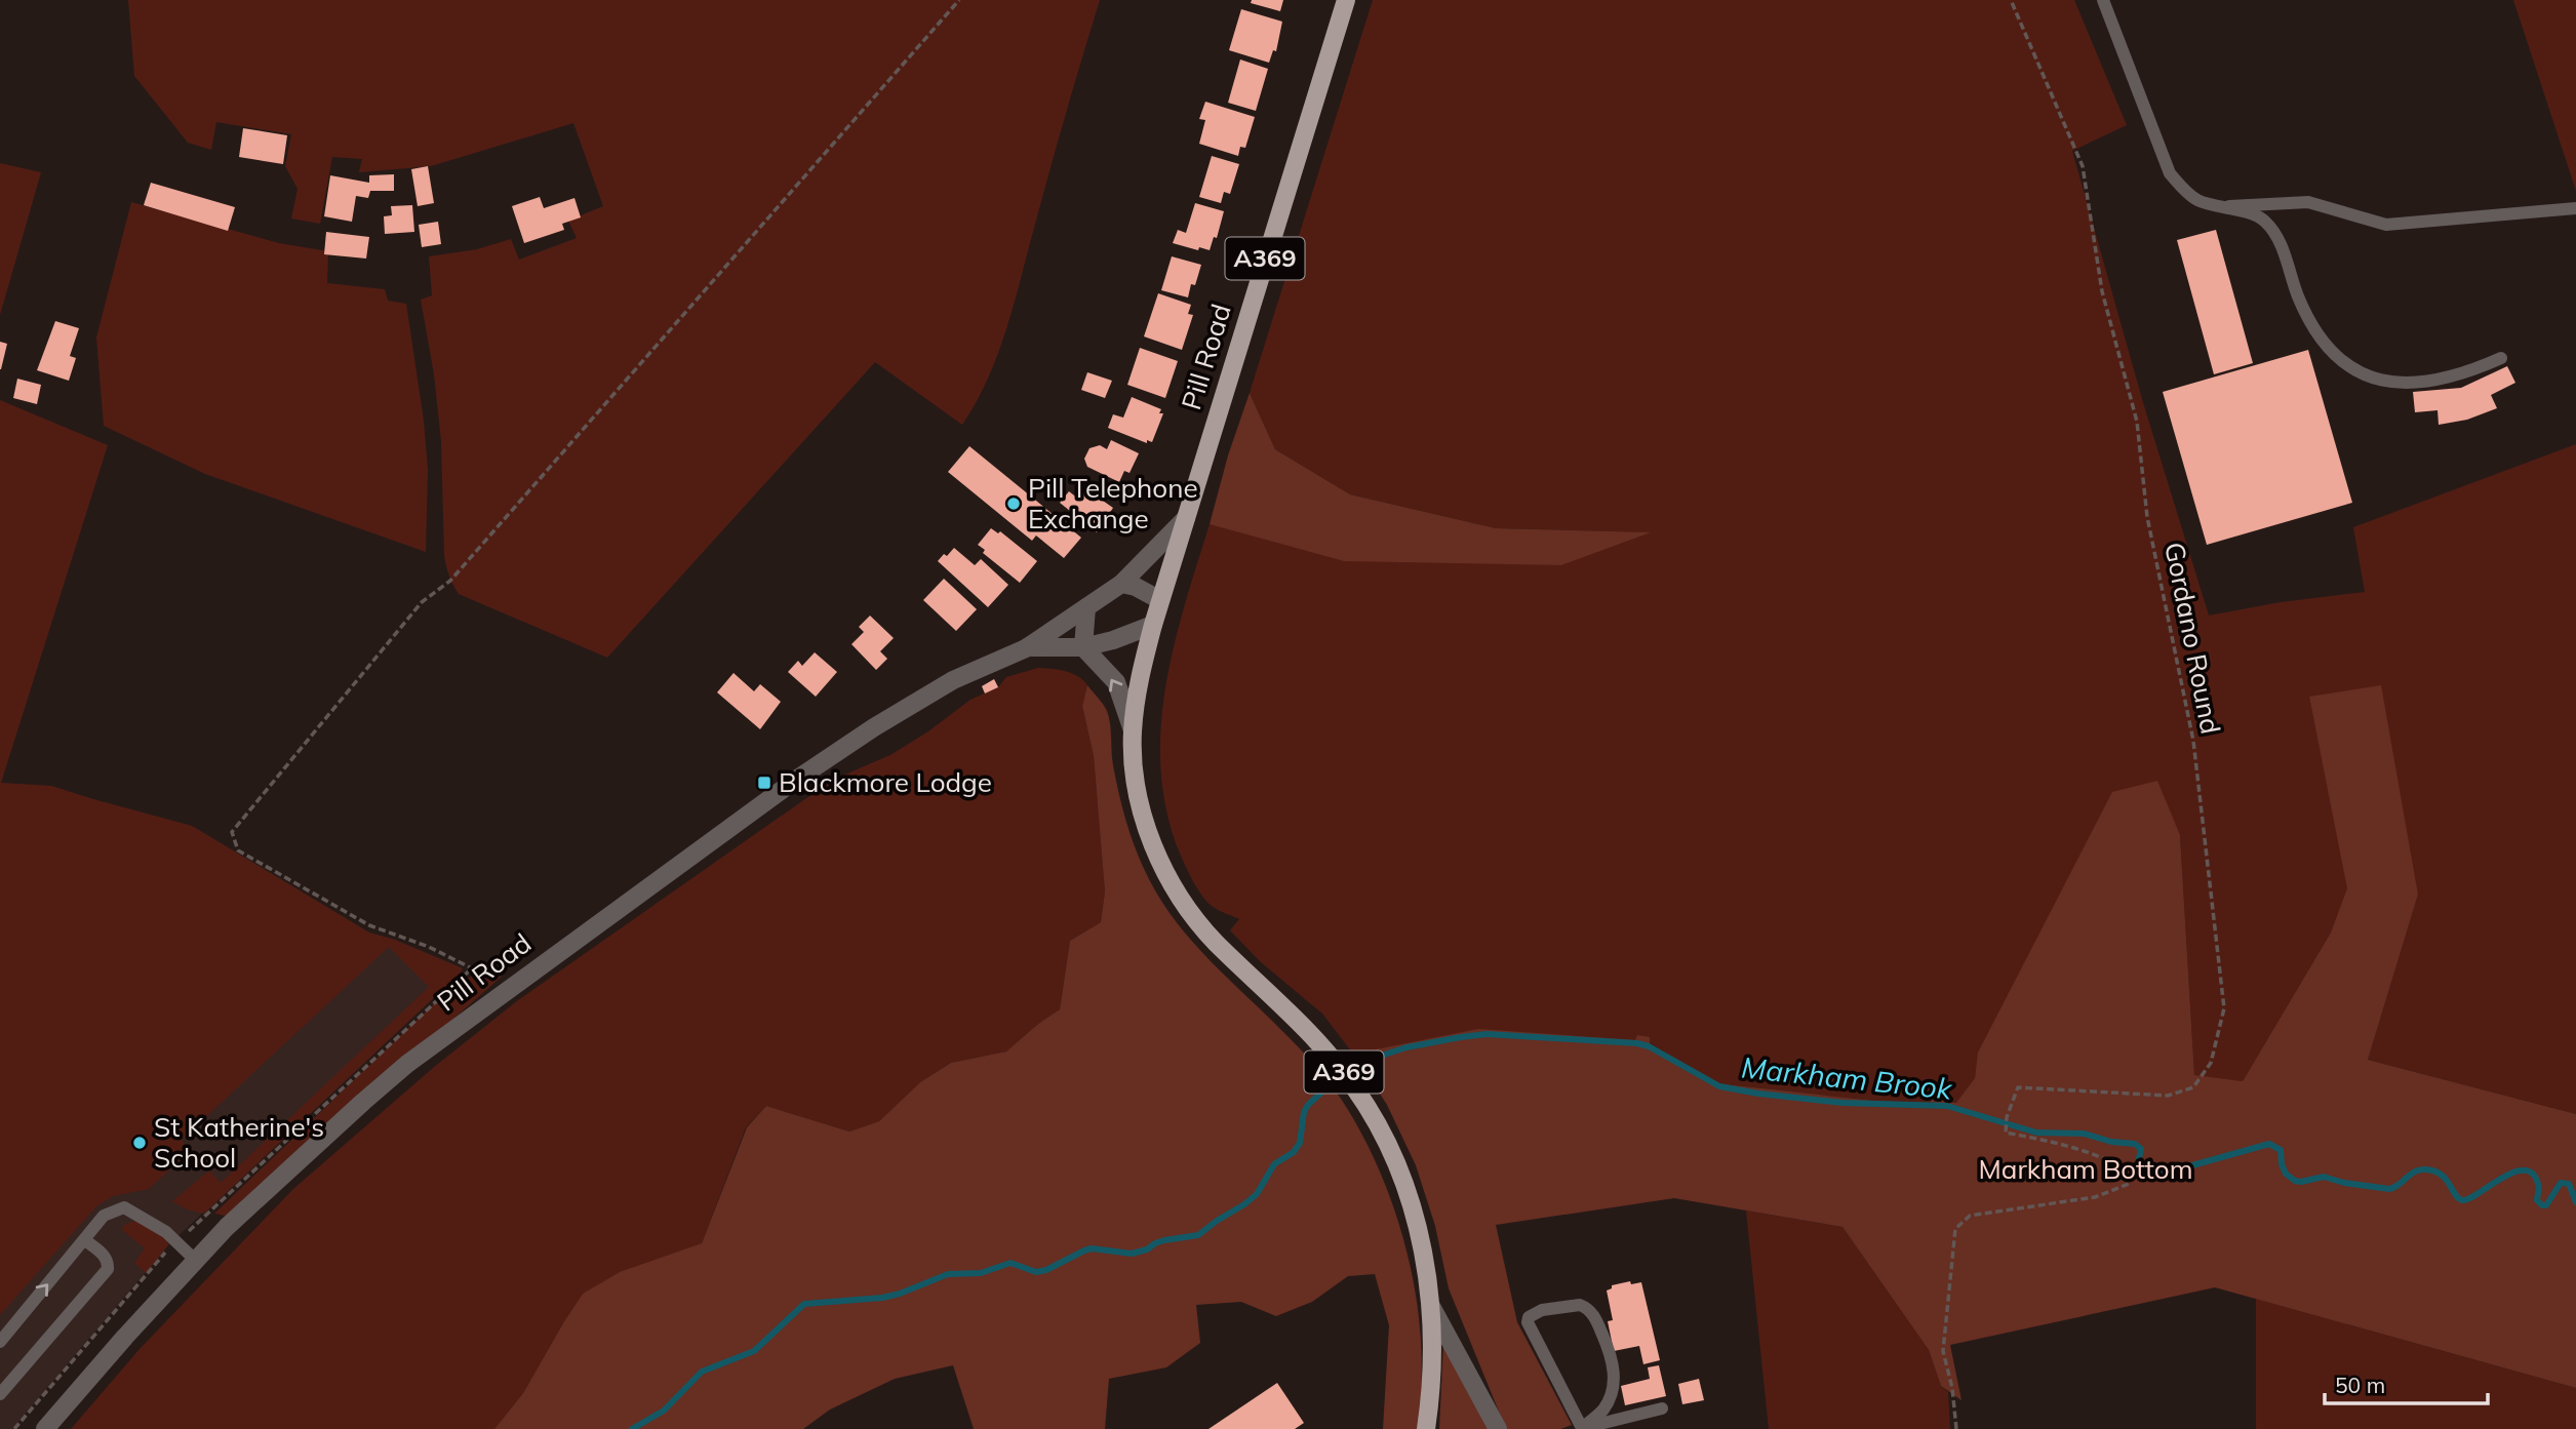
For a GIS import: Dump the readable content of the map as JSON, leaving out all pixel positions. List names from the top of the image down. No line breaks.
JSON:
{"streets":{"main road":["A369","Pill Road"],"path":["Gordano Round"]},"crossings":[["A369","Pill Road"]],"water":["Markham Brook"],"parks":["Markham Bottom"],"places":{"other":["Pill Telephone Exchange","St Katherine's School"],"transit":["Blackmore Lodge"]},"scale_bar":"50 m"}
